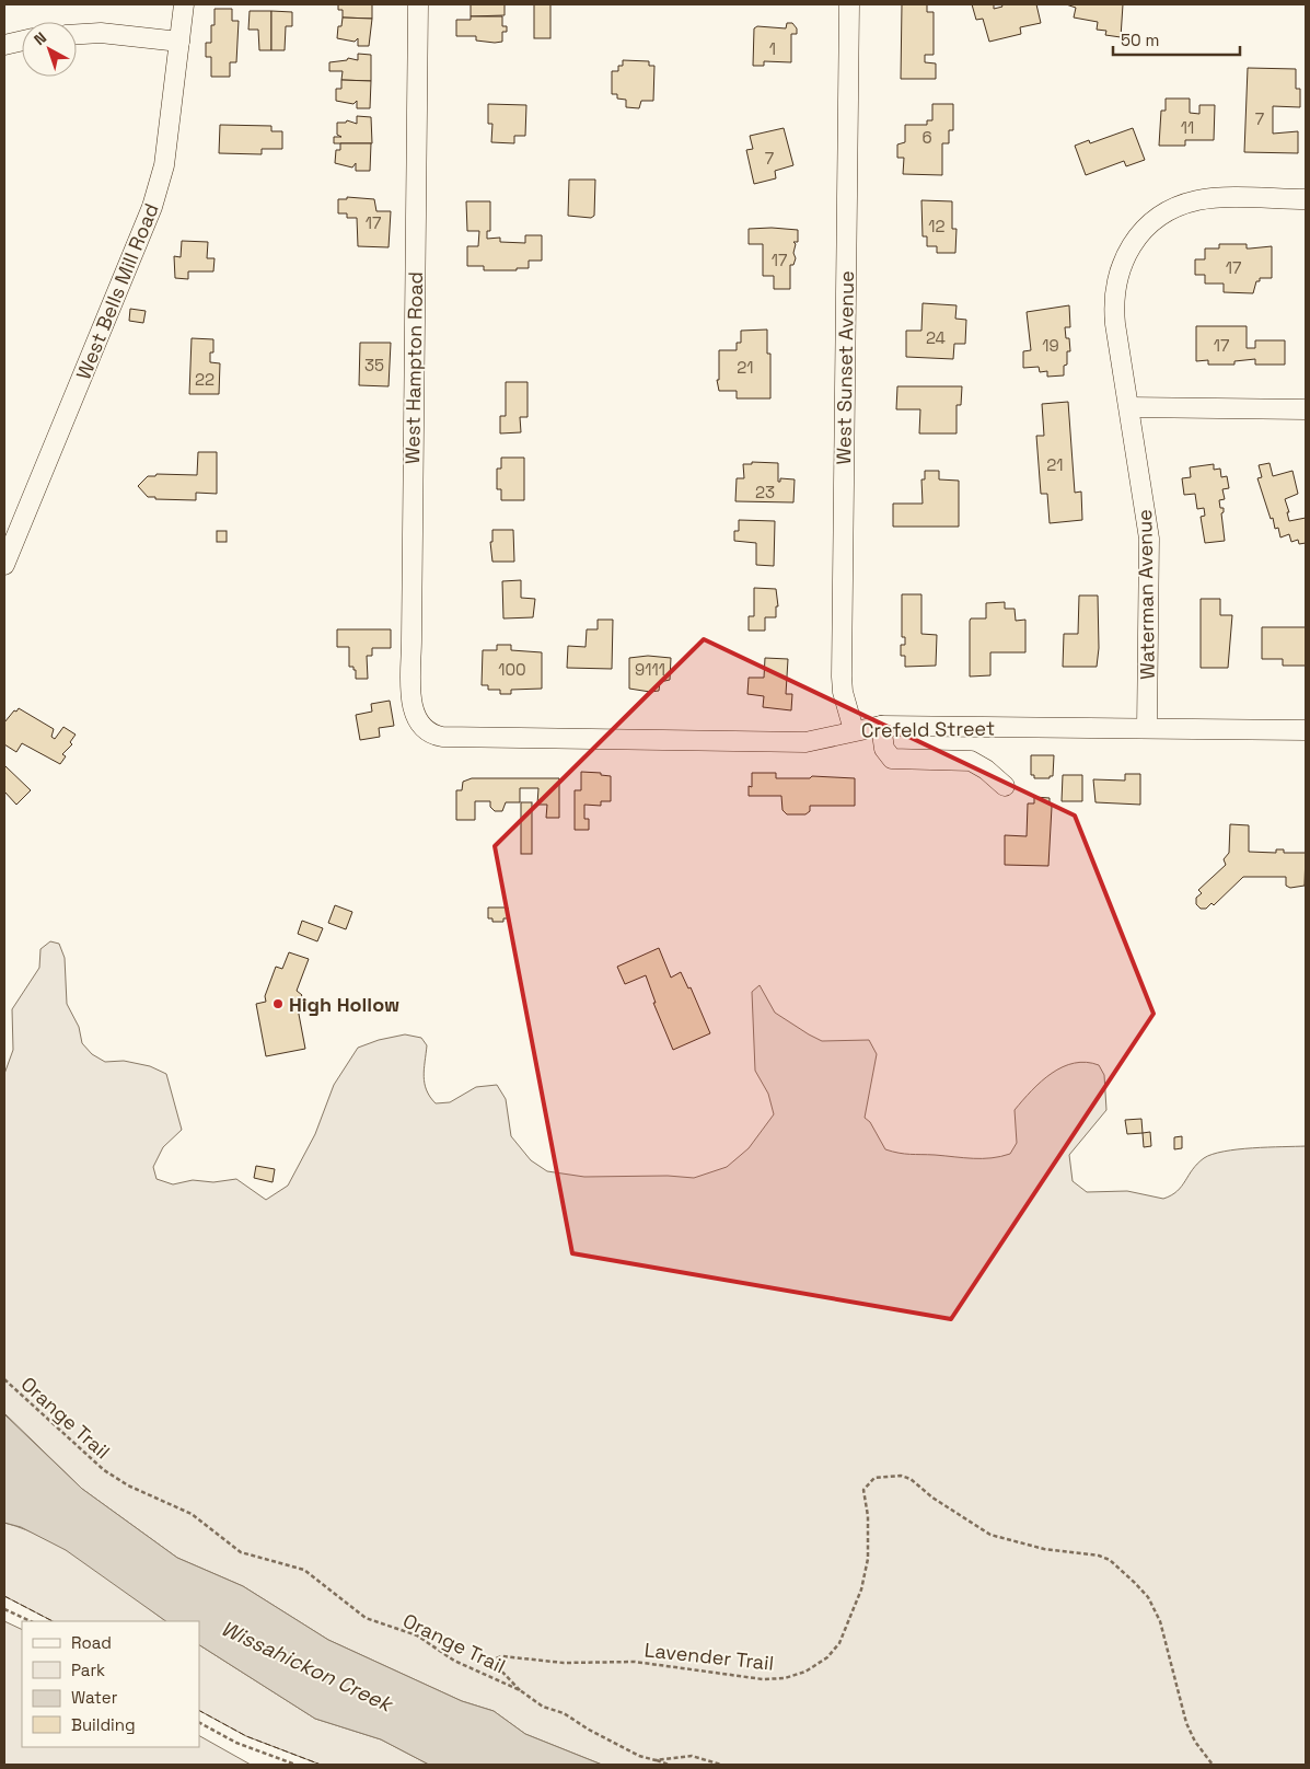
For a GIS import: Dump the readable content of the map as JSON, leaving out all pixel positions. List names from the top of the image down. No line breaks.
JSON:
{"streets":{"street":["West Bells Mill Road","West Hampton Road","West Sunset Avenue","Waterman Avenue","Crefeld Street"],"path":["Orange Trail","Lavender Trail"]},"crossings":[["West Hampton Road","Crefeld Street"],["West Sunset Avenue","Crefeld Street"],["Waterman Avenue","Crefeld Street"],["Orange Trail","Lavender Trail"]],"water":["Wissahickon Creek"],"places":["High Hollow"],"house_numbers":["1","7","11","6","7","17","12","17","17","24","19","17","35","21","22","21","23","100","9111"],"legend":["Road","Park","Water","Building"],"scale_bar":"50 m","north":"top left"}
